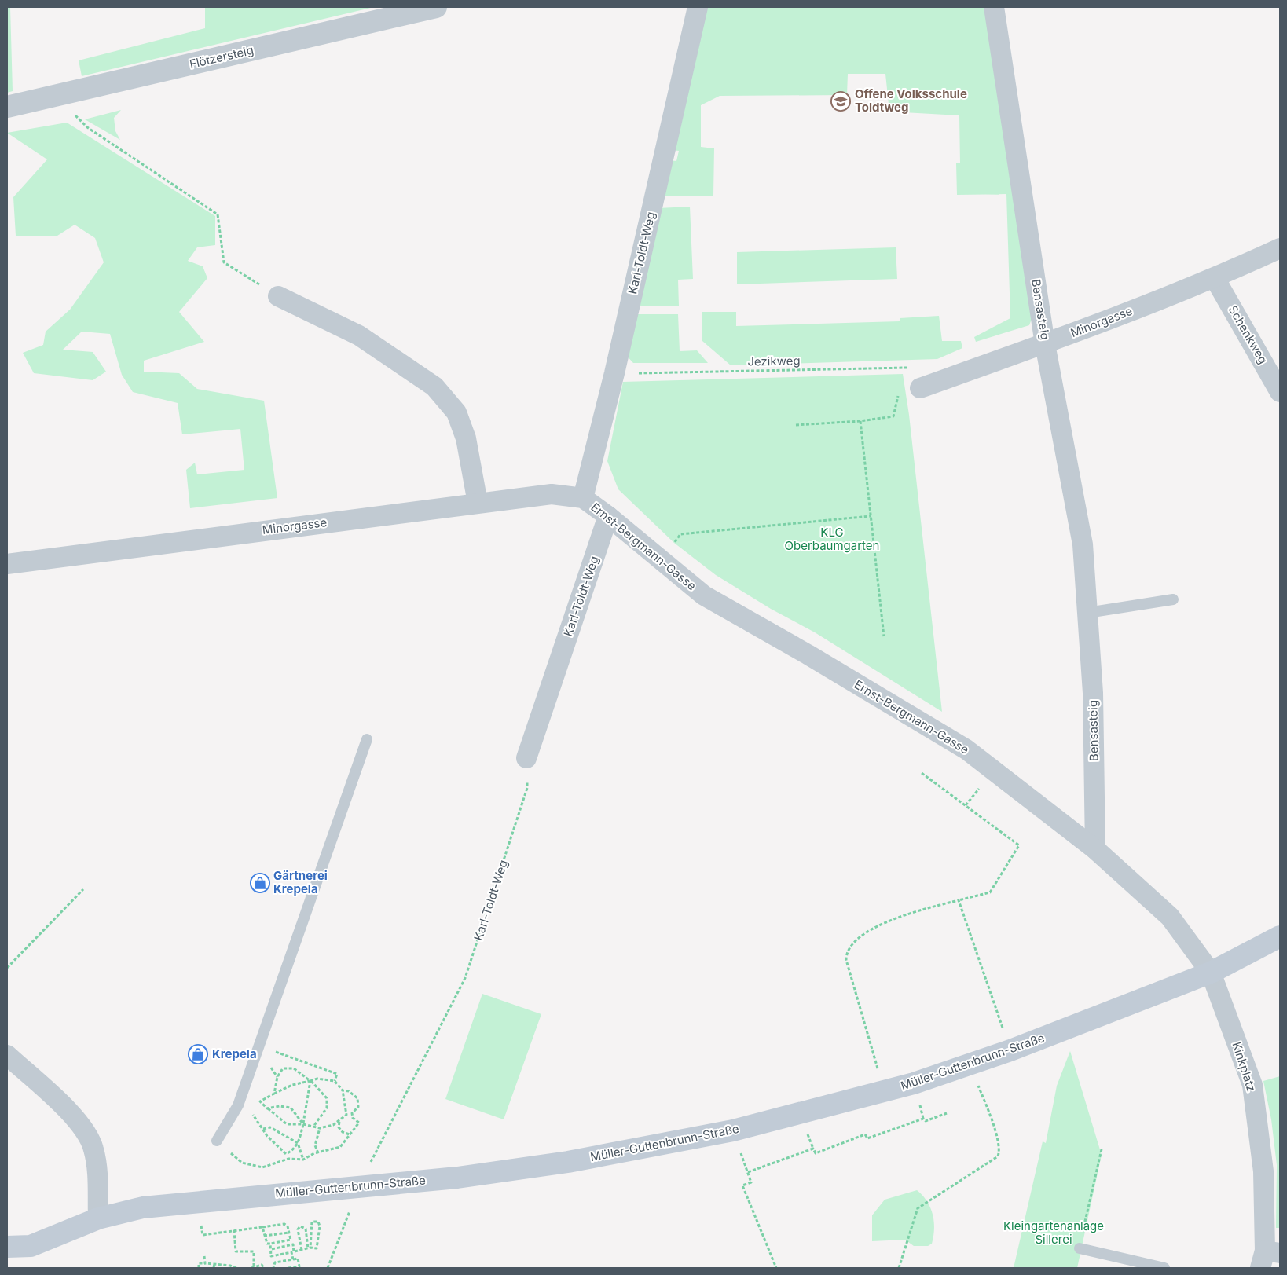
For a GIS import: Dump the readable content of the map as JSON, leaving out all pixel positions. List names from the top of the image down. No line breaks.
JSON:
{"streets":{"main road":["Müller-Guttenbrunn-Straße"],"street":["Flötzersteig","Karl-Toldt-Weg","Bensasteig","Minorgasse","Schenkweg","Ernst-Bergmann-Gasse","Kinkplatz"],"path":["Jezikweg"]},"crossings":[["Karl-Toldt-Weg","Minorgasse"],["Karl-Toldt-Weg","Jezikweg"],["Karl-Toldt-Weg","Ernst-Bergmann-Gasse"],["Karl-Toldt-Weg","Müller-Guttenbrunn-Straße"],["Bensasteig","Minorgasse"],["Bensasteig","Ernst-Bergmann-Gasse"],["Minorgasse","Schenkweg"],["Minorgasse","Jezikweg"],["Minorgasse","Ernst-Bergmann-Gasse"],["Ernst-Bergmann-Gasse","Müller-Guttenbrunn-Straße"],["Ernst-Bergmann-Gasse","Kinkplatz"],["Müller-Guttenbrunn-Straße","Kinkplatz"]],"parks":["KLG Oberbaumgarten","Kleingartenanlage Sillerei"],"places":{"school or university":["Offene Volksschule Toldtweg"],"shop":["Gärtnerei Krepela","Krepela"]}}
